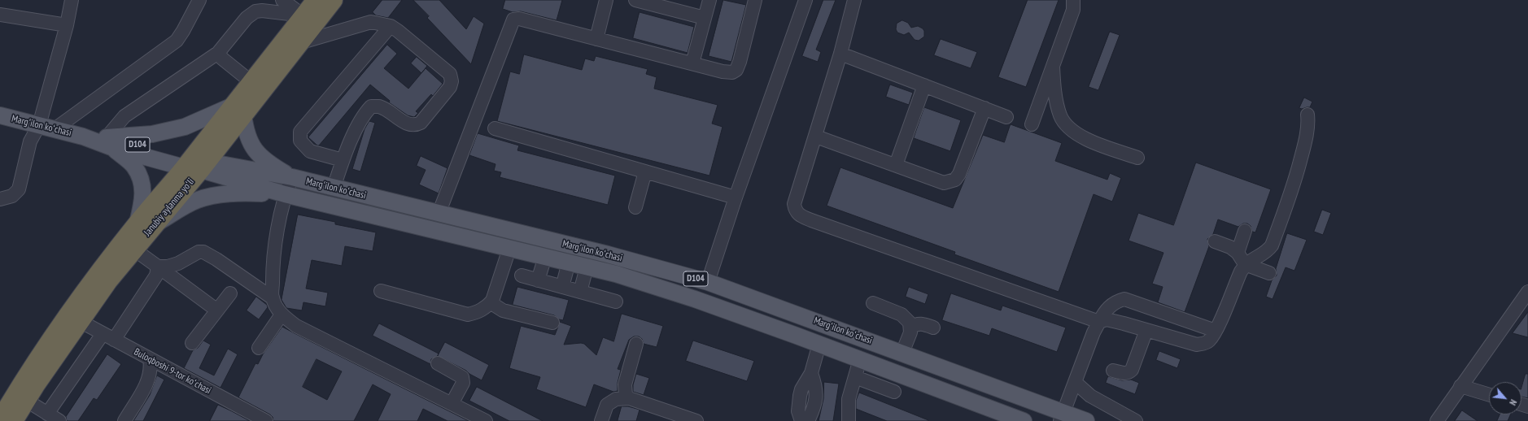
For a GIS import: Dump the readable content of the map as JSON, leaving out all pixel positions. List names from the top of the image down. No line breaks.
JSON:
{"streets":{"highway":["Janubiy aylanma yoʻli"],"main road":["Margʻilon koʻchasi","D104"],"street":["Buloqboshi 9-tor koʻchasi"]},"crossings":[["Margʻilon koʻchasi","Janubiy aylanma yoʻli"],["Janubiy aylanma yoʻli","Buloqboshi 9-tor koʻchasi"]],"north":"bottom right"}
